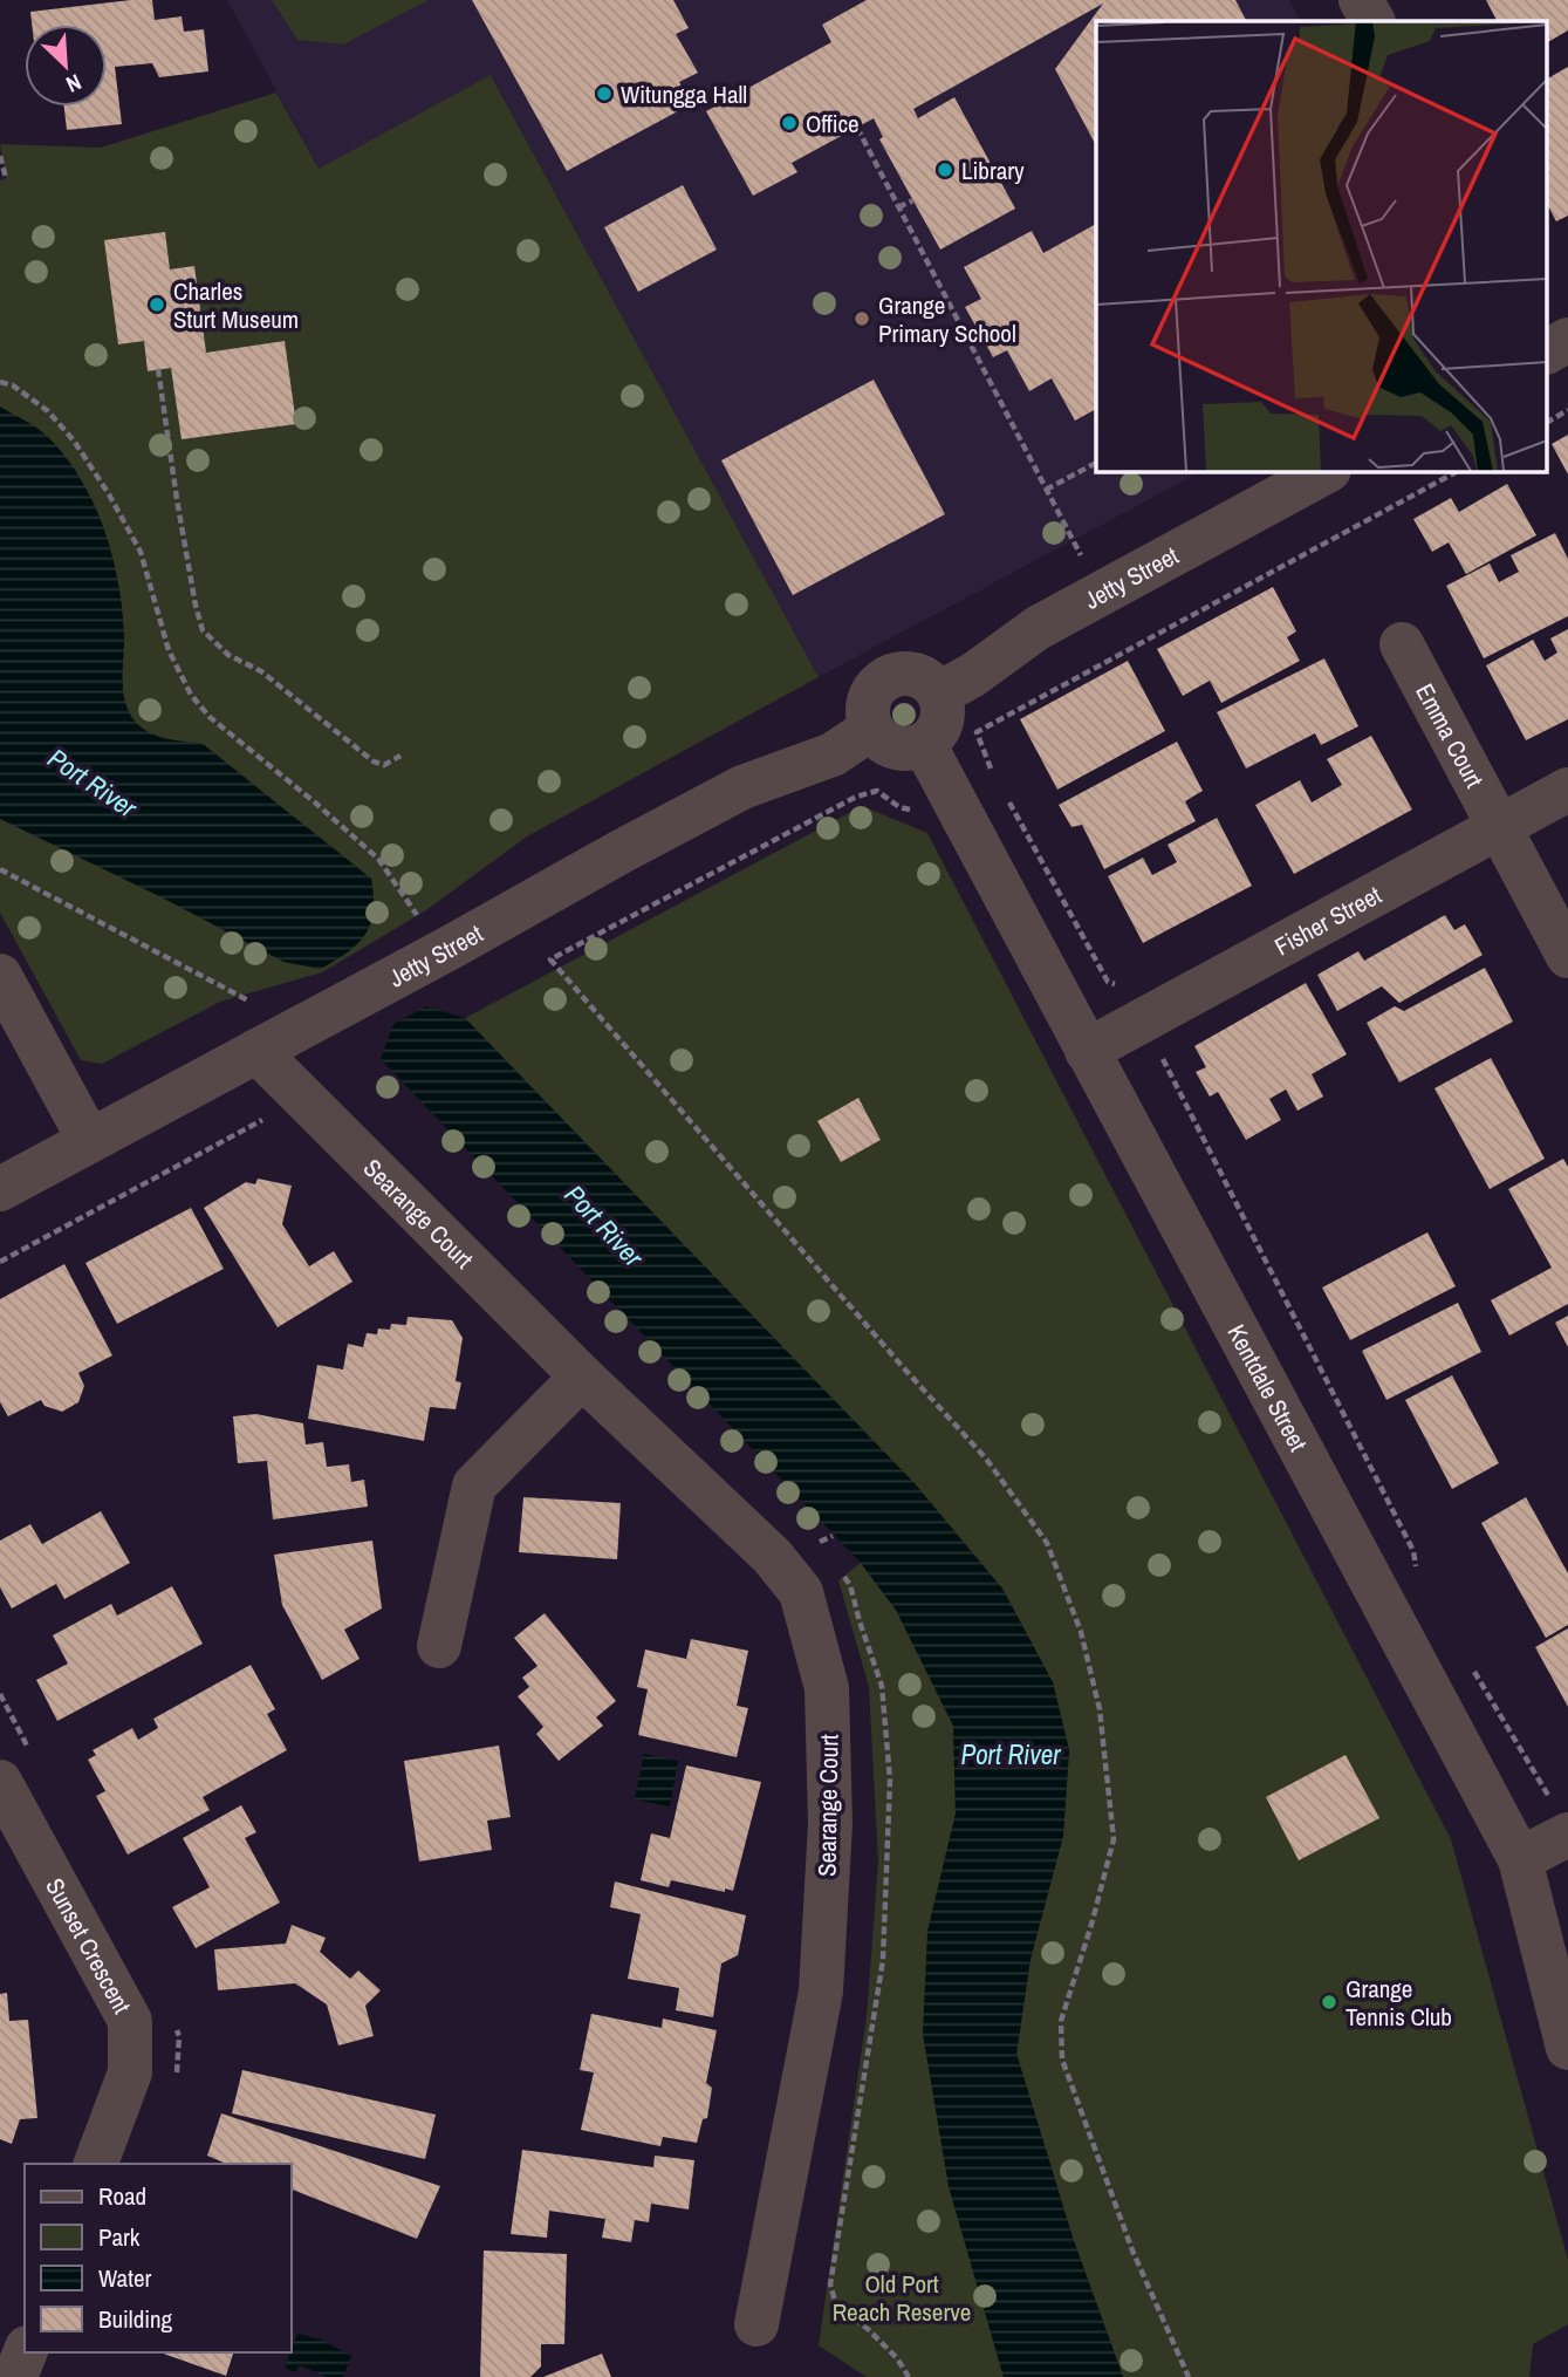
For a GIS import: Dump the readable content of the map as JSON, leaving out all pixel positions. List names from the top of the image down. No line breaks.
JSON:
{"streets":{"street":["Jetty Street","Emma Court","Fisher Street","Searange Court","Kentdale Street","Sunset Crescent"]},"crossings":[["Jetty Street","Searange Court"],["Jetty Street","Kentdale Street"],["Emma Court","Fisher Street"],["Fisher Street","Kentdale Street"]],"water":["Port River"],"parks":["Old Port Reach Reserve"],"places":["Witungga Hall","Office","Library","Charles Sturt Museum","Grange Primary School","Grange Tennis Club"],"legend":["Road","Park","Water","Building"],"north":"bottom right"}
